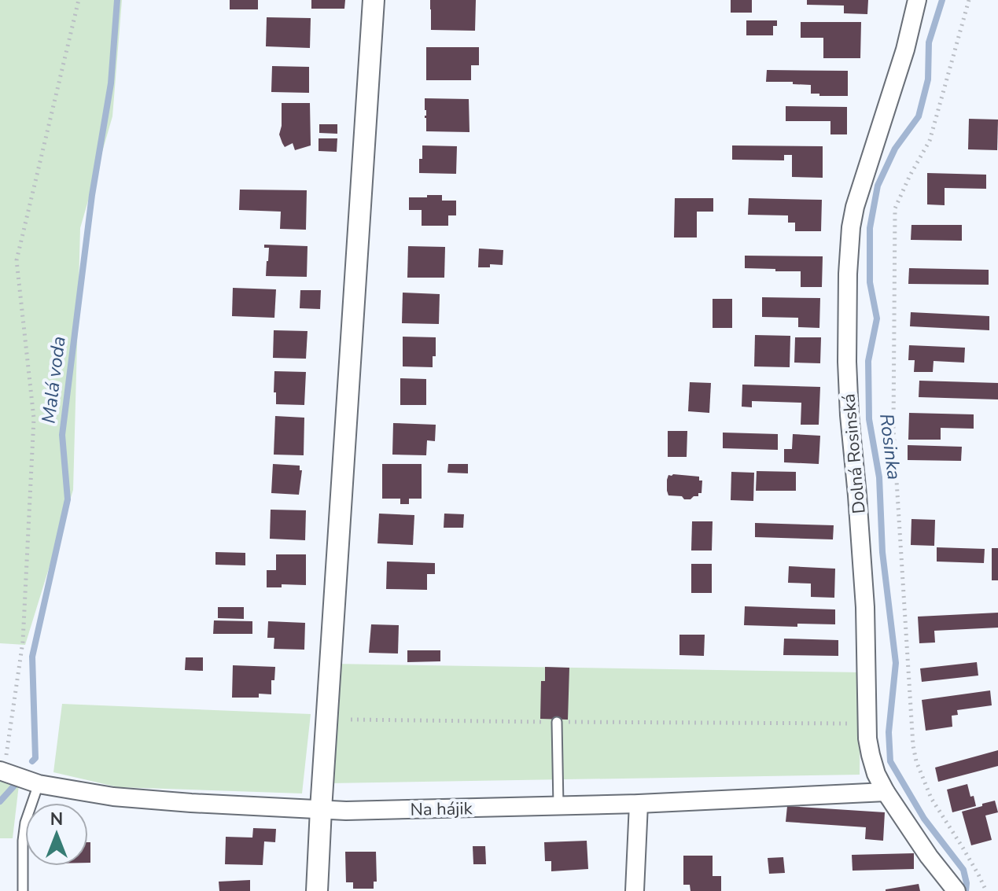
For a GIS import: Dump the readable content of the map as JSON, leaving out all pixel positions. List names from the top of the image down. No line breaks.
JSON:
{"streets":{"street":["Dolná Rosinská","Na hájik"]},"crossings":[["Dolná Rosinská","Na hájik"]],"water":["Malá voda","Rosinka"],"north":"top"}
